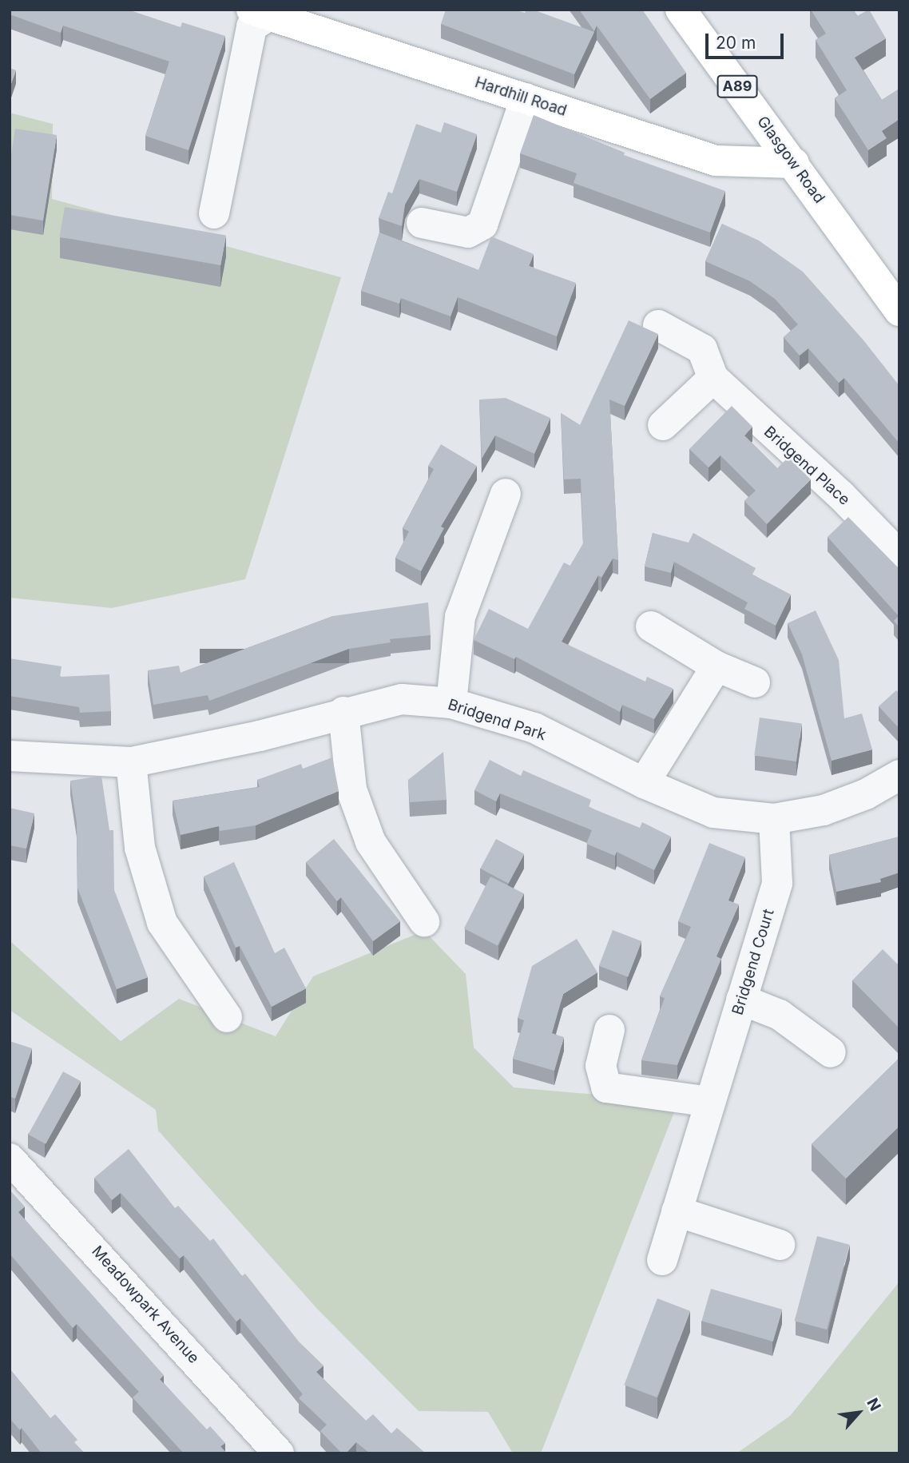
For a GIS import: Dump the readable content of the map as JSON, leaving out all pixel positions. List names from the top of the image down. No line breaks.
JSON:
{"streets":{"main road":["A89","Hardhill Road","Glasgow Road"],"street":["Bridgend Place","Bridgend Park","Bridgend Court","Meadowpark Avenue"]},"crossings":[["Hardhill Road","Glasgow Road"],["Bridgend Park","Bridgend Court"]],"scale_bar":"20 m","north":"top right"}
